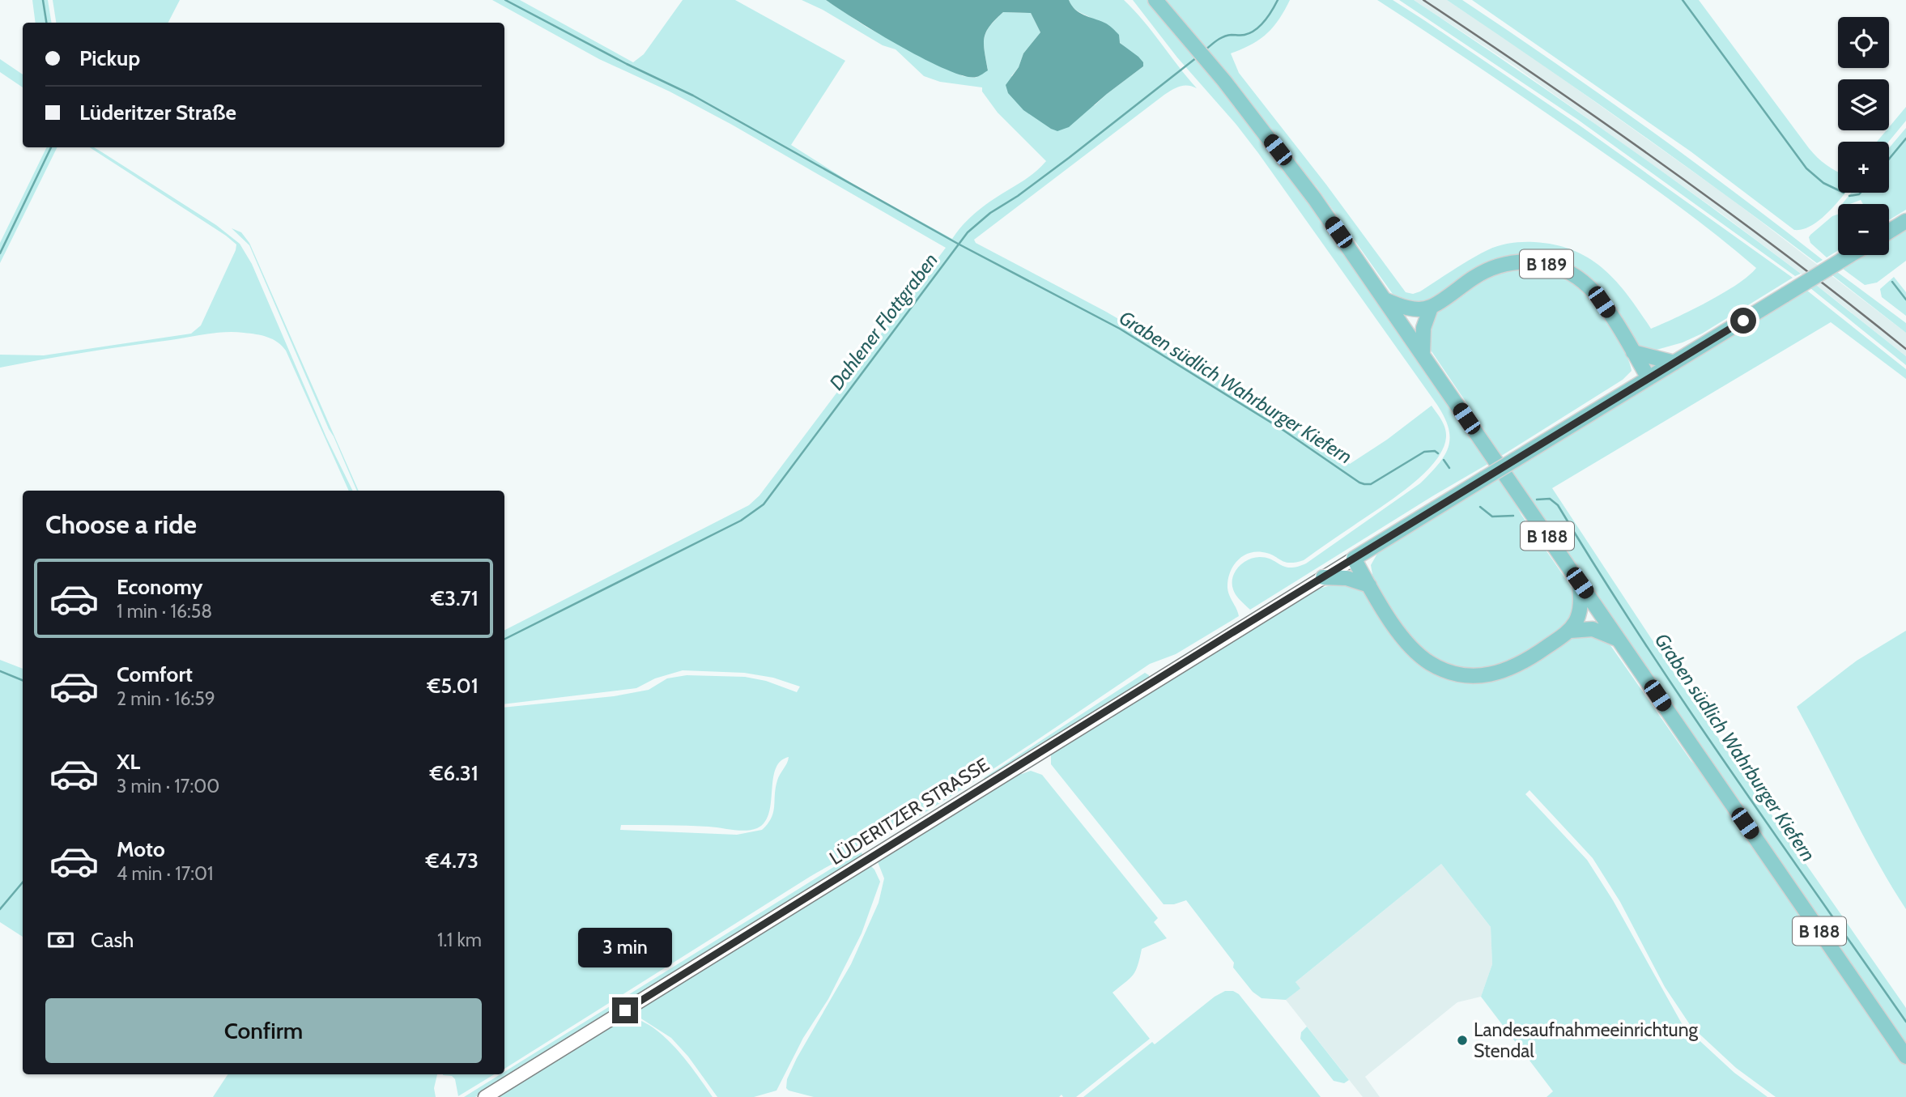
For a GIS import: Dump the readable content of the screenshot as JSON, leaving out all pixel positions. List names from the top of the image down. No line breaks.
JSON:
{"streets":{"main road":["B 189","B 188","LÜDERITZER STRASSE"]},"water":["Dahlener Flottgraben","Graben südlich Wahrburger Kiefern"],"places":["Landesaufnahmeeinrichtung Stendal"],"page":{"map_buttons":["+","−"],"banner":["Pickup","Lüderitzer Straße"],"heading":"Choose a ride","list":[{"name":"Economy","note":"1 min · 16:58","value":"€3.71"},{"name":"Comfort","note":"2 min · 16:59","value":"€5.01"},{"name":"XL","note":"3 min · 17:00","value":"€6.31"},{"name":"Moto","note":"4 min · 17:01","value":"€4.73"}],"pay":["Cash","1.1 km"],"bubble":"3 min","buttons":"Confirm"}}
